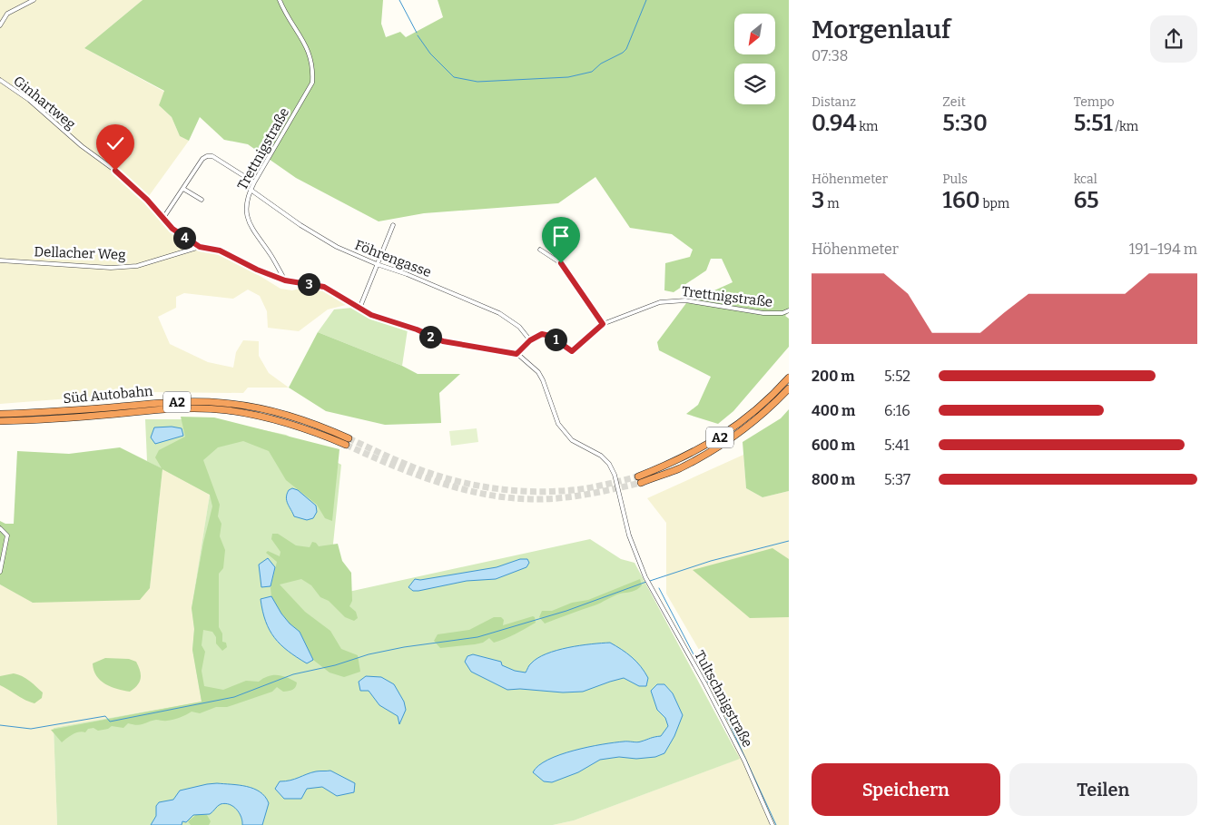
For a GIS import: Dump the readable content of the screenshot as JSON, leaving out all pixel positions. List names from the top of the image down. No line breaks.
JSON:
{"streets":{"highway":["Süd Autobahn","A2"],"street":["Ginhartweg","Trettnigstraße","Dellacher Weg","Föhrengasse","Tultschnigstraße"]},"crossings":[["Ginhartweg","Dellacher Weg"],["Trettnigstraße","Dellacher Weg"],["Trettnigstraße","Föhrengasse"]],"north":"bottom left","page":{"heading":["Morgenlauf","07:38"],"stats":[["Distanz","0.94 km"],["Zeit","5:30"],["Tempo","5:51 /km"],["Höhenmeter","3 m"],["Puls","160 bpm"],["kcal","65"]],"pins":["4","3","2","1"],"chart":["Höhenmeter","191–194 m"],"list":[{"name":"200 m","note":"5:52"},{"name":"400 m","note":"6:16"},{"name":"600 m","note":"5:41"},{"name":"800 m","note":"5:37"}],"buttons":["Speichern","Teilen"]}}
